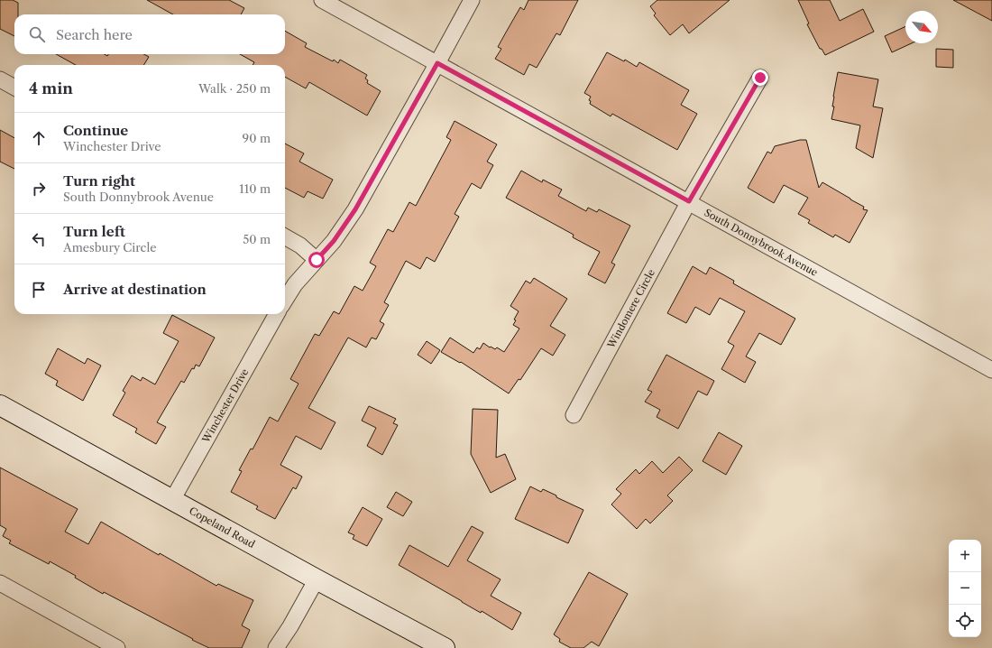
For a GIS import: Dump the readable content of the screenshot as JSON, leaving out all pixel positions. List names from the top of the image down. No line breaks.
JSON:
{"streets":{"street":["South Donnybrook Avenue","Windomere Circle","Winchester Drive","Copeland Road"]},"crossings":[["South Donnybrook Avenue","Windomere Circle"],["Winchester Drive","Copeland Road"]],"north":"bottom right","page":{"search":"Search here","heading":["4 min","Walk · 250 m"],"list":[["Continue","Winchester Drive","90 m"],["Turn right","South Donnybrook Avenue","110 m"],["Turn left","Amesbury Circle","50 m"],"Arrive at destination"],"map_buttons":["+","−"]}}
